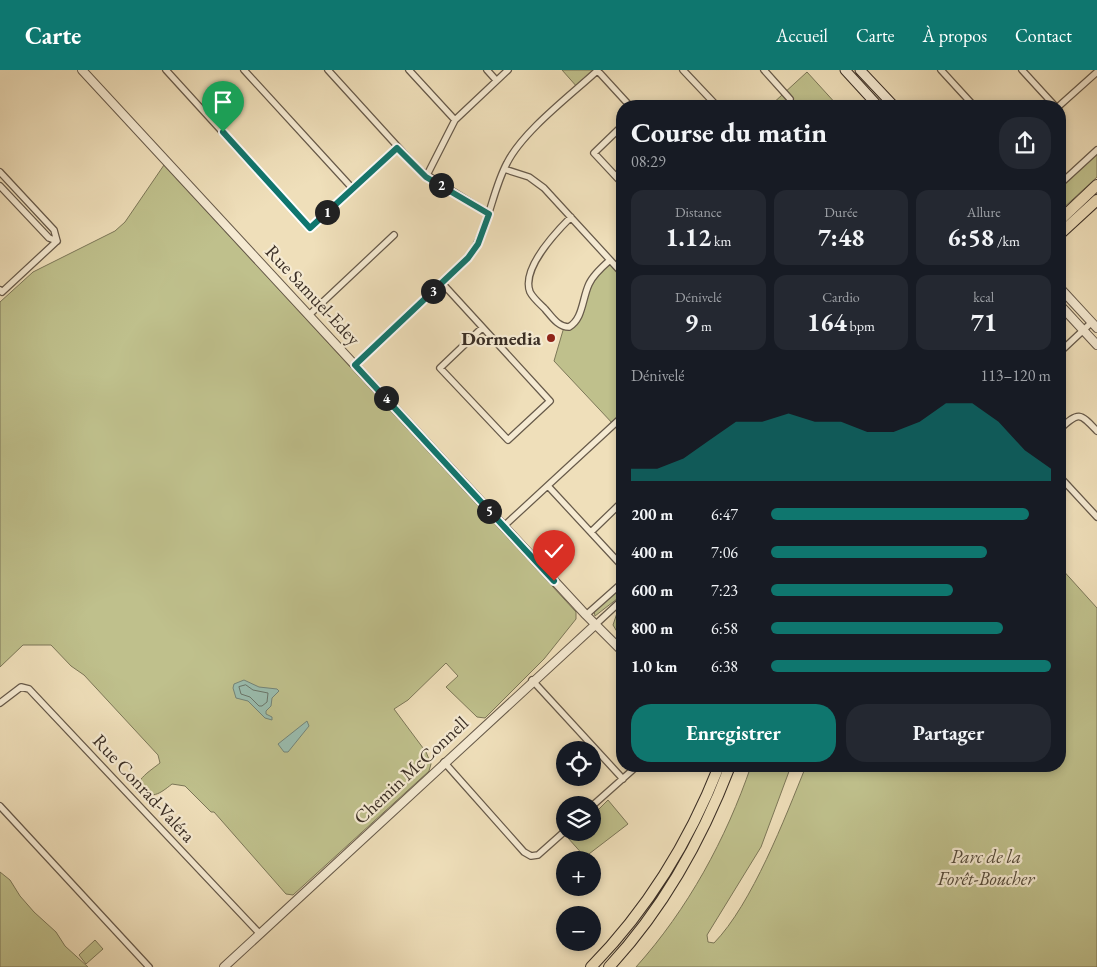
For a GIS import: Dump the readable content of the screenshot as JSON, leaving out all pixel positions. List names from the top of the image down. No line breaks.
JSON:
{"streets":{"street":["Rue Samuel-Edey","Chemin McConnell","Rue Conrad-Valéra"]},"crossings":[["Rue Samuel-Edey","Chemin McConnell"],["Chemin McConnell","Rue Conrad-Valéra"]],"parks":["Parc de la Forêt-Boucher"],"places":["Dormedia"],"page":{"header":"Carte","nav":["Accueil","Carte","À propos","Contact"],"heading":["Course du matin","08:29"],"pins":["2","1","3","4","5"],"stats":[["Distance","1.12 km"],["Durée","7:48"],["Allure","6:58 /km"],["Dénivelé","9 m"],["Cardio","164 bpm"],["kcal","71"]],"chart":["Dénivelé","113–120 m"],"list":[{"name":"200 m","note":"6:47"},{"name":"400 m","note":"7:06"},{"name":"600 m","note":"7:23"},{"name":"800 m","note":"6:58"},{"name":"1.0 km","note":"6:38"}],"buttons":["Enregistrer","Partager"],"map_buttons":["+","−"]}}
